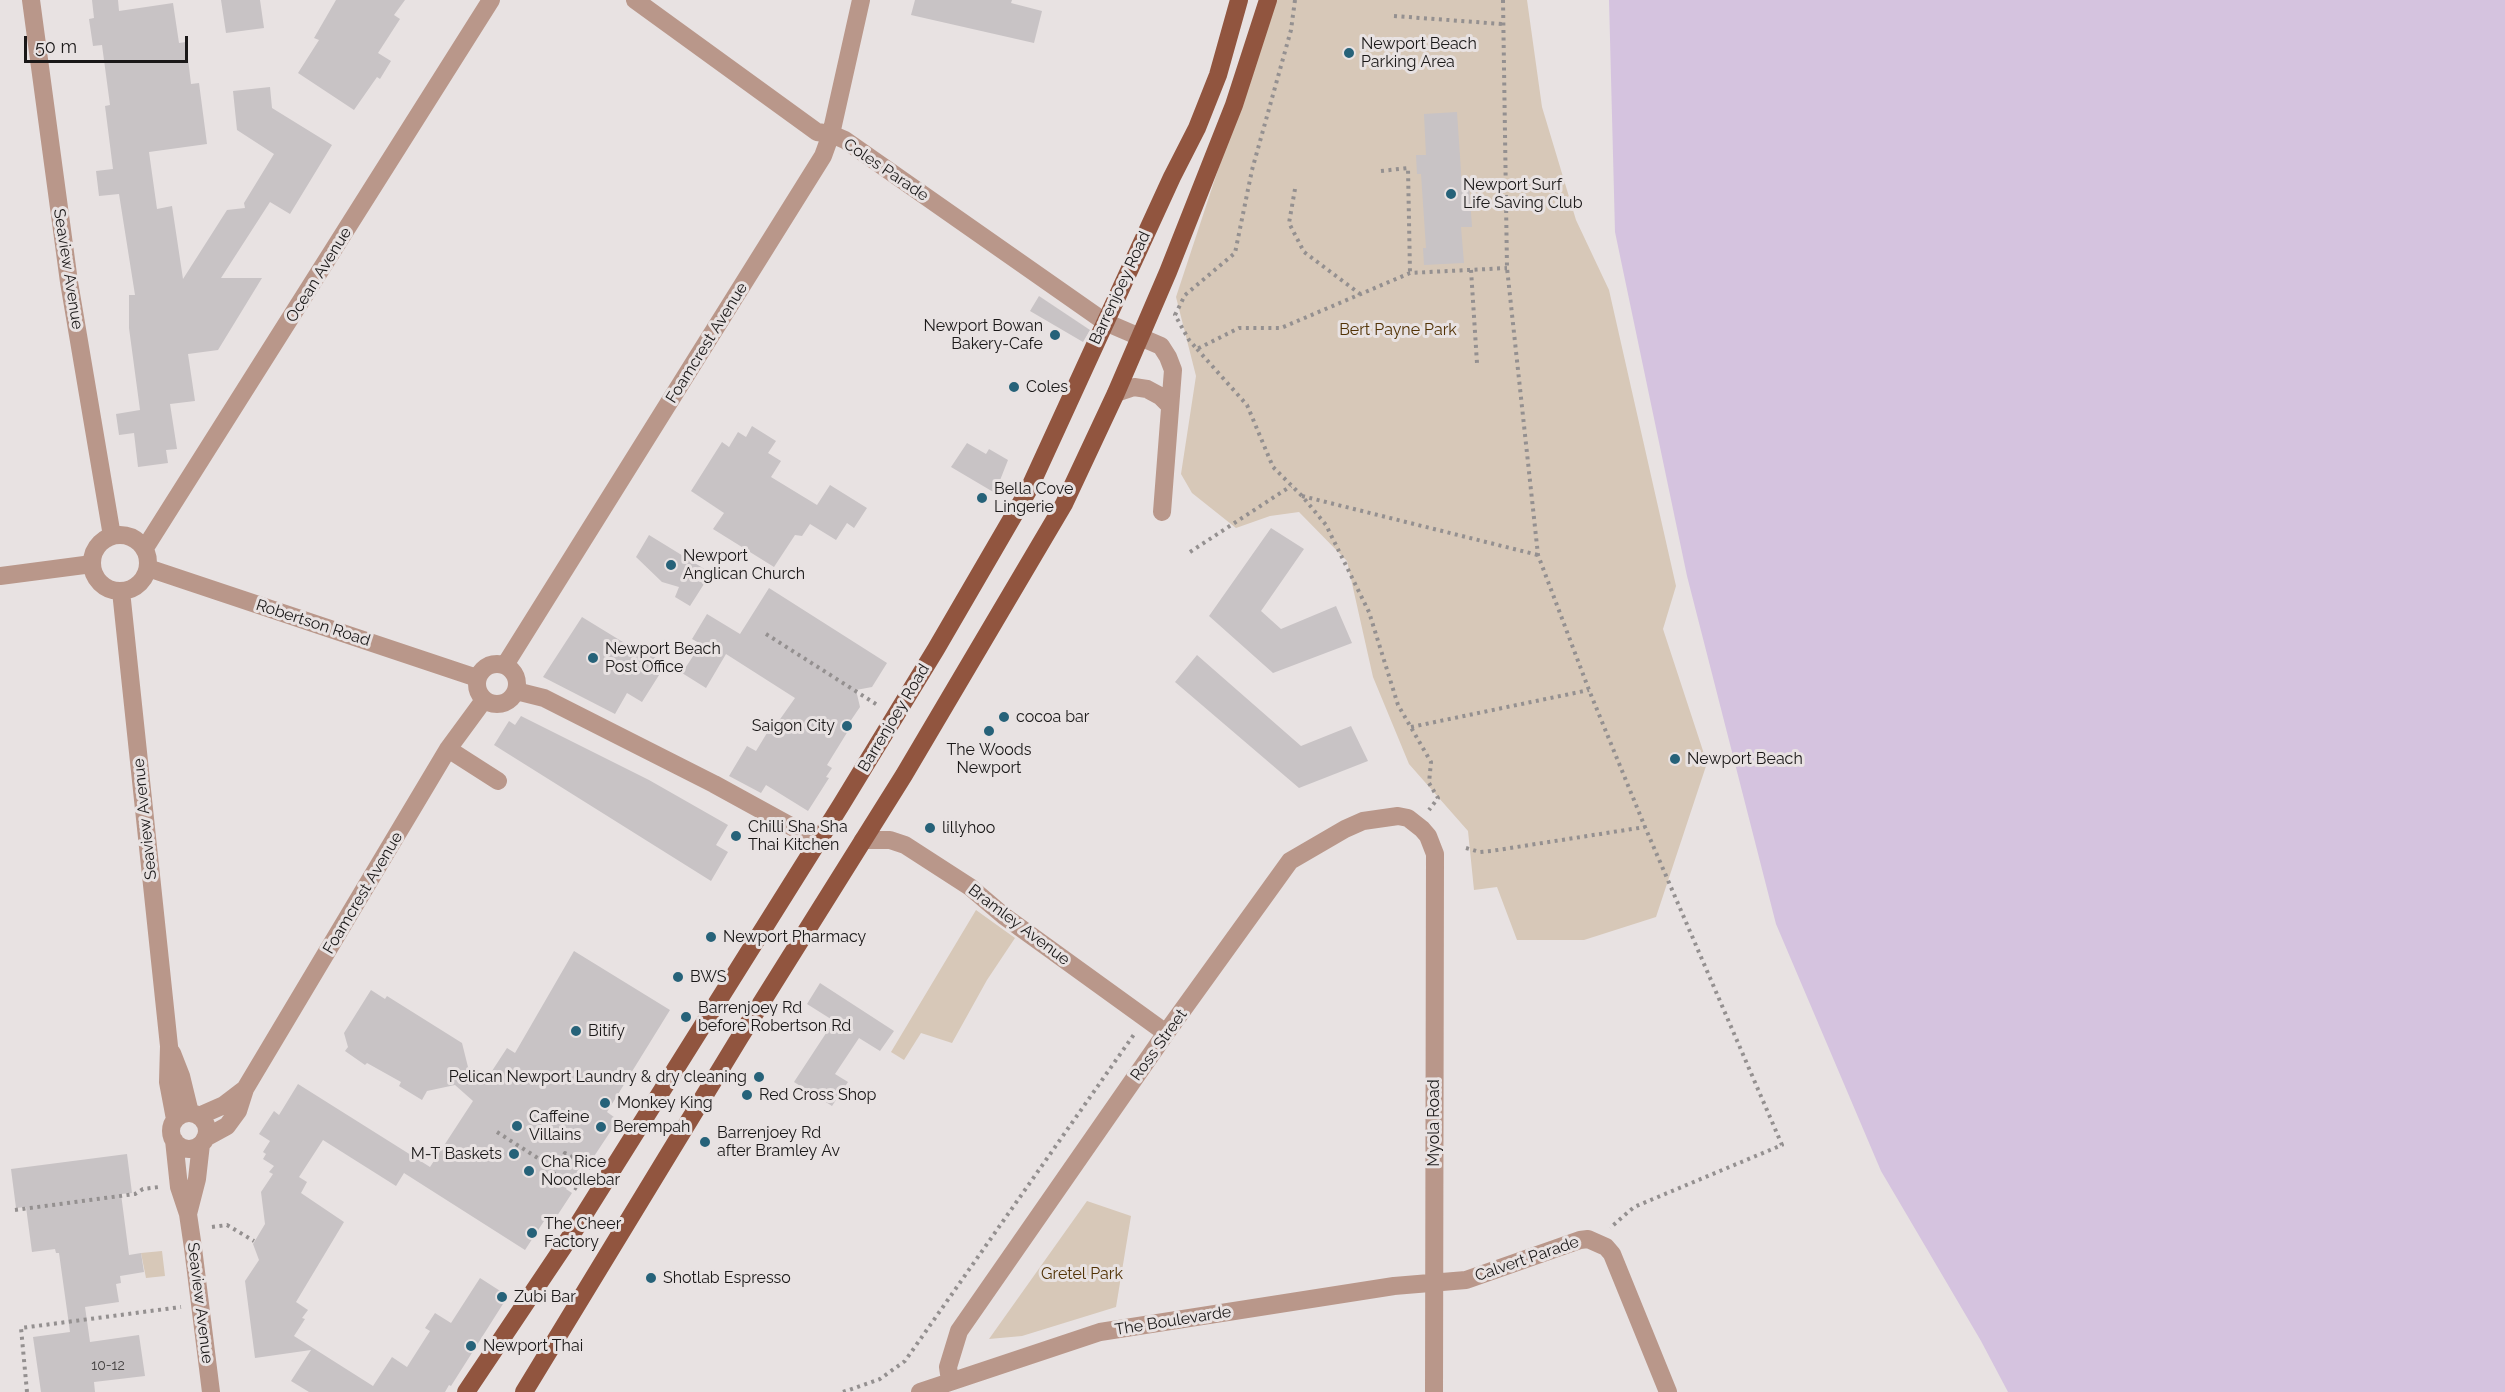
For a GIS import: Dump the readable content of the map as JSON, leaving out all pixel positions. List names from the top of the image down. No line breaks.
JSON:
{"streets":{"main road":["Barrenjoey Road"],"street":["Coles Parade","Seaview Avenue","Ocean Avenue","Foamcrest Avenue","Robertson Road","Bramley Avenue","Ross Street","Myola Road","Calvert Parade","The Boulevarde"]},"crossings":[["Coles Parade","Barrenjoey Road"],["Coles Parade","Foamcrest Avenue"],["Seaview Avenue","Ocean Avenue"],["Seaview Avenue","Foamcrest Avenue"],["Seaview Avenue","Robertson Road"],["Ocean Avenue","Robertson Road"],["Foamcrest Avenue","Robertson Road"],["Bramley Avenue","Ross Street"],["Ross Street","Myola Road"],["Ross Street","The Boulevarde"],["Myola Road","Calvert Parade"],["Myola Road","The Boulevarde"],["Calvert Parade","The Boulevarde"]],"parks":["Bert Payne Park","Gretel Park"],"places":["Newport Beach Parking Area","Newport Surf Life Saving Club","Newport Bowan Bakery-Cafe","Coles","Bella Cove Lingerie","Newport Anglican Church","Newport Beach Post Office","cocoa bar","Saigon City","The Woods Newport","Newport Beach","lillyhoo","Chilli Sha Sha Thai Kitchen","Newport Pharmacy","BWS","Barrenjoey Rd before Robertson Rd","Bitify","Pelican Newport Laundry & dry cleaning","Red Cross Shop","Monkey King","Caffeine Villains","Berempah","Barrenjoey Rd after Bramley Av","M-T Baskets","Cha Rice Noodlebar","The Cheer Factory","Shotlab Espresso","Zubi Bar","Newport Thai"],"house_numbers":["10-12"],"scale_bar":"50 m"}
